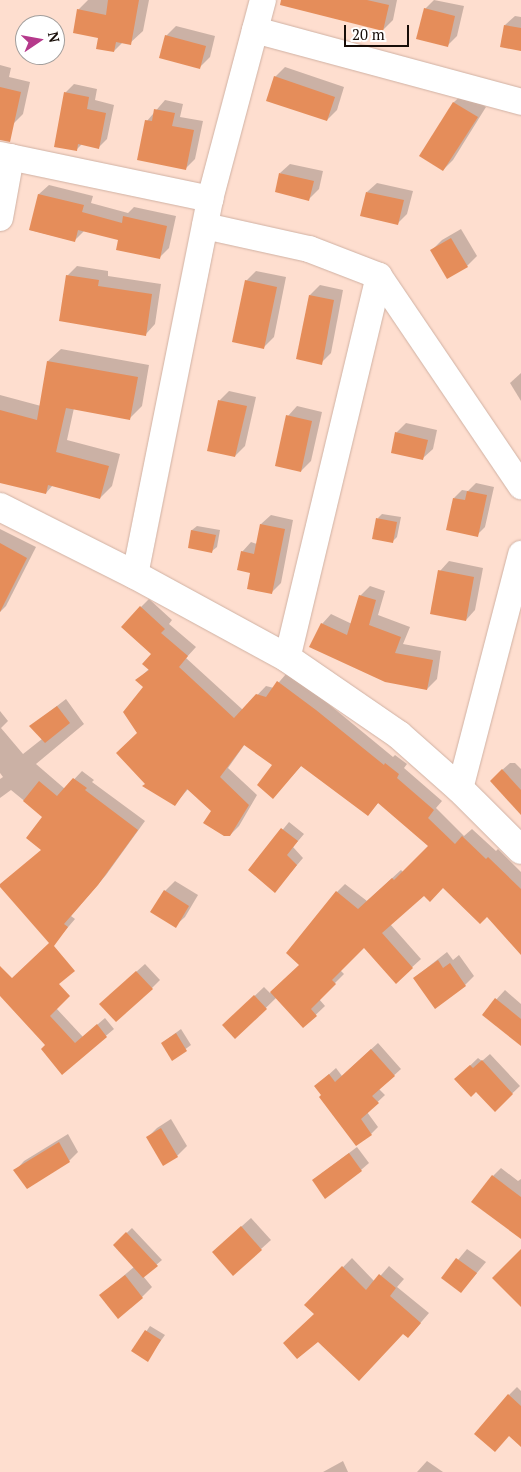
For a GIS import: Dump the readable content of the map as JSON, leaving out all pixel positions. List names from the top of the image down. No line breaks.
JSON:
{"scale_bar":"20 m","north":"right"}
